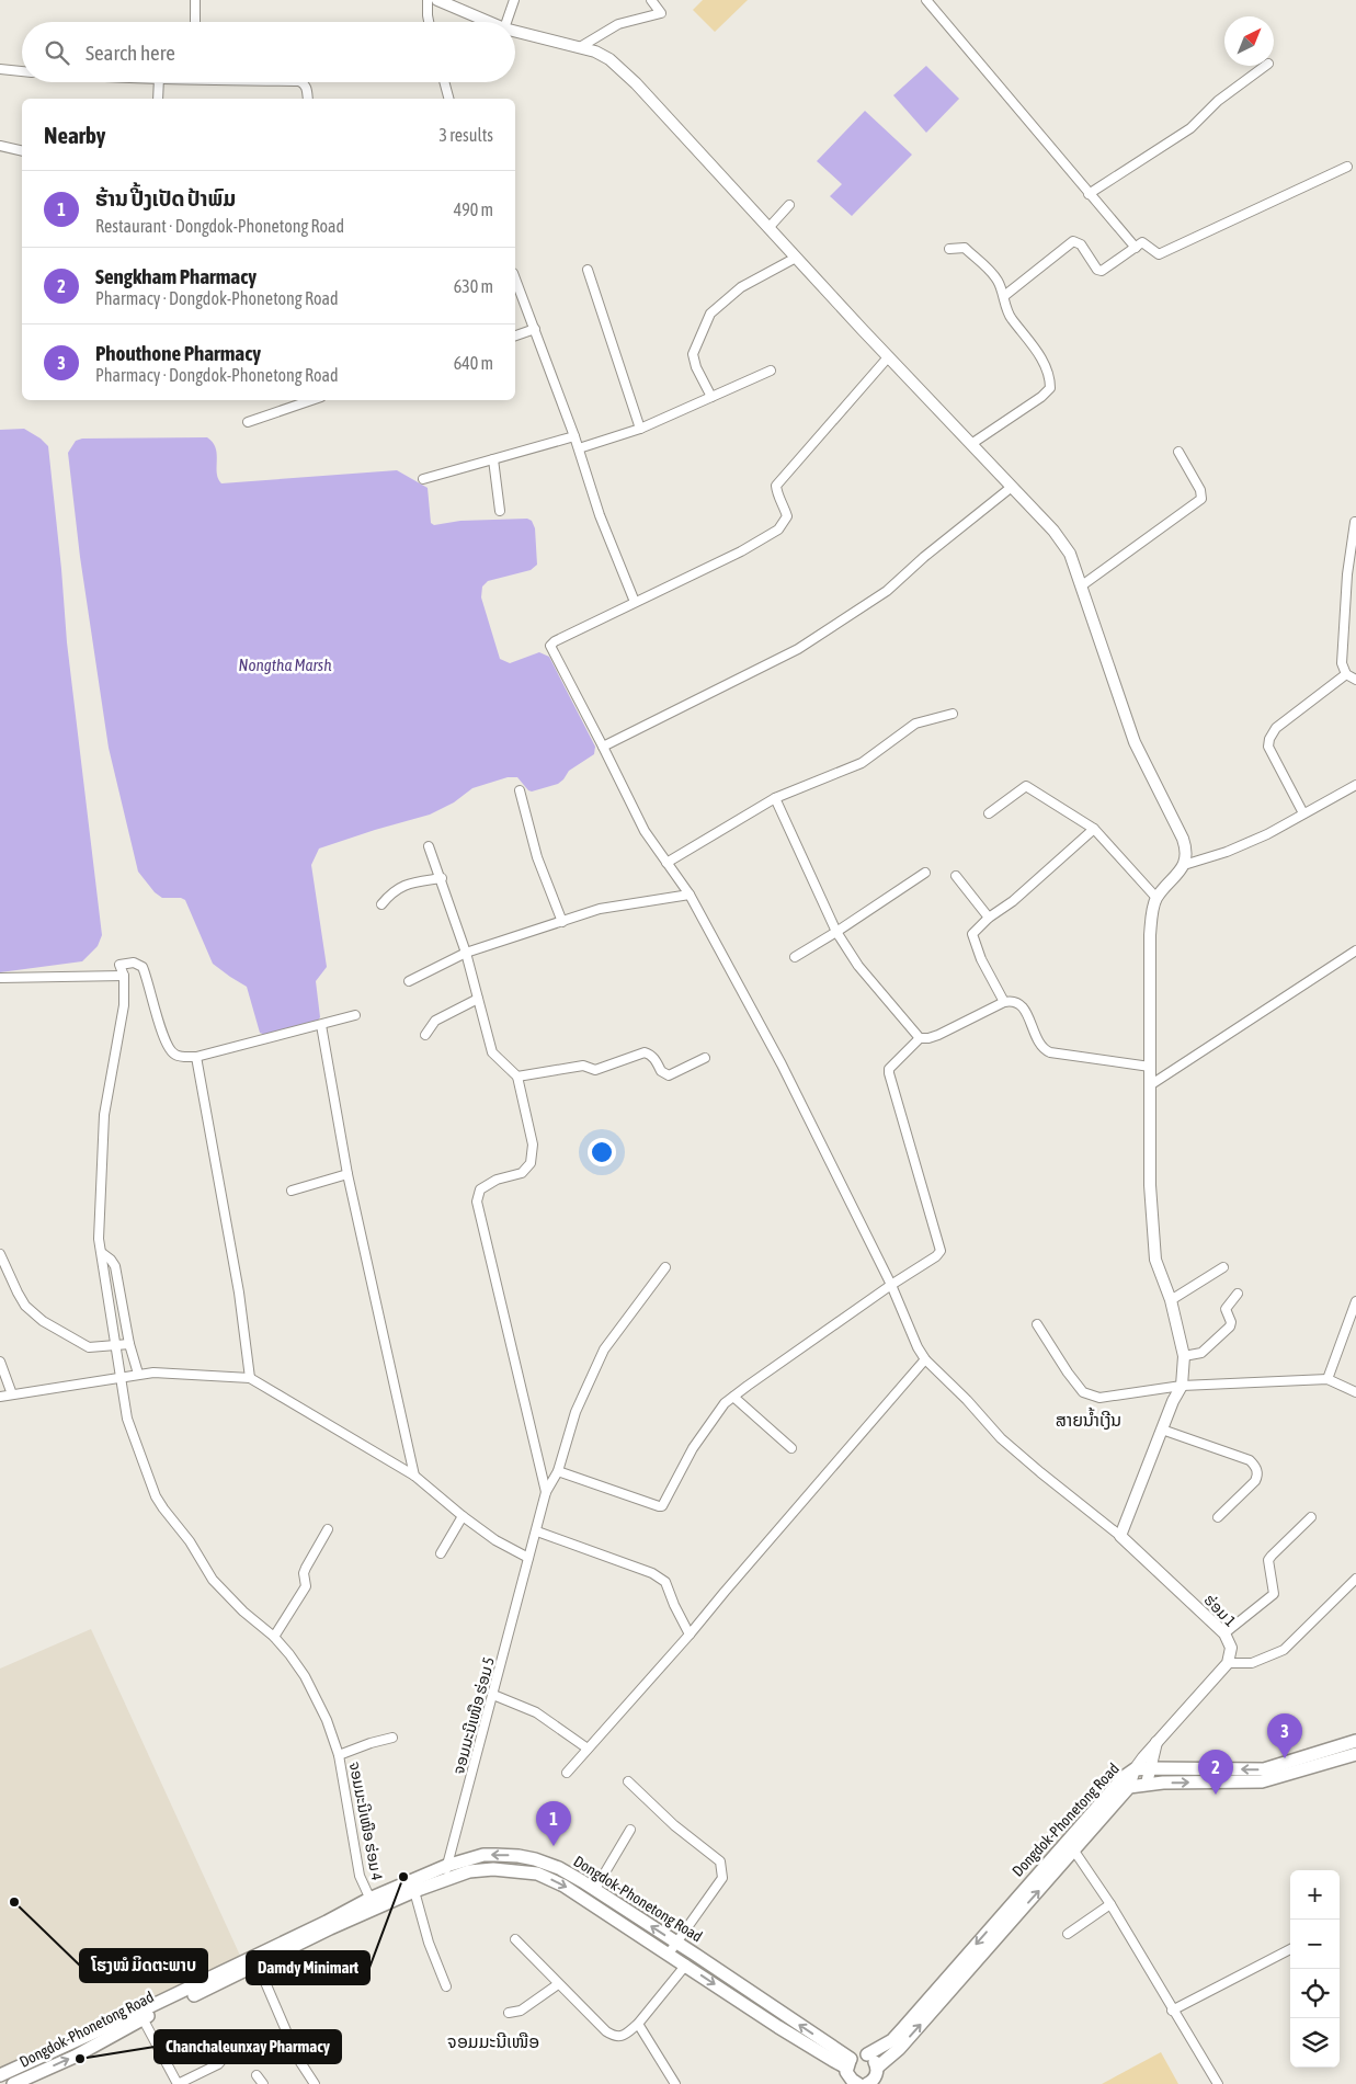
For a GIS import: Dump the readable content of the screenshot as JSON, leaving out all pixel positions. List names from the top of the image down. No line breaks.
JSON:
{"streets":{"main road":["Dongdok-Phonetong Road"],"street":["ຮ່ອມ 1","ຈອມມະນີເໜືອ ຮ່ອມ 5","ຈອມມະນີເໜືອ ຮ່ອມ 4"]},"crossings":[["ຈອມມະນີເໜືອ ຮ່ອມ 5","Dongdok-Phonetong Road"],["Dongdok-Phonetong Road","ຈອມມະນີເໜືອ ຮ່ອມ 4"]],"districts":["ສາຍນ້ຳເງີນ","ຈອມມະນີເໜືອ"],"water":["Nongtha Marsh"],"places":["Damdy Minimart","ໂຮງໝໍ ມິດຕະພາບ","Chanchaleunxay Pharmacy"],"north":"top right","page":{"search":"Search here","heading":["Nearby","3 results"],"list":[{"mark":"1","name":"ຮ້ານ ປີ້ງເປັດ ປ້າພົມ","note":"Restaurant · Dongdok-Phonetong Road","value":"490 m"},{"mark":"2","name":"Sengkham Pharmacy","note":"Pharmacy · Dongdok-Phonetong Road","value":"630 m"},{"mark":"3","name":"Phouthone Pharmacy","note":"Pharmacy · Dongdok-Phonetong Road","value":"640 m"}],"pins":["3","2","1"],"map_buttons":["+","−"]}}
